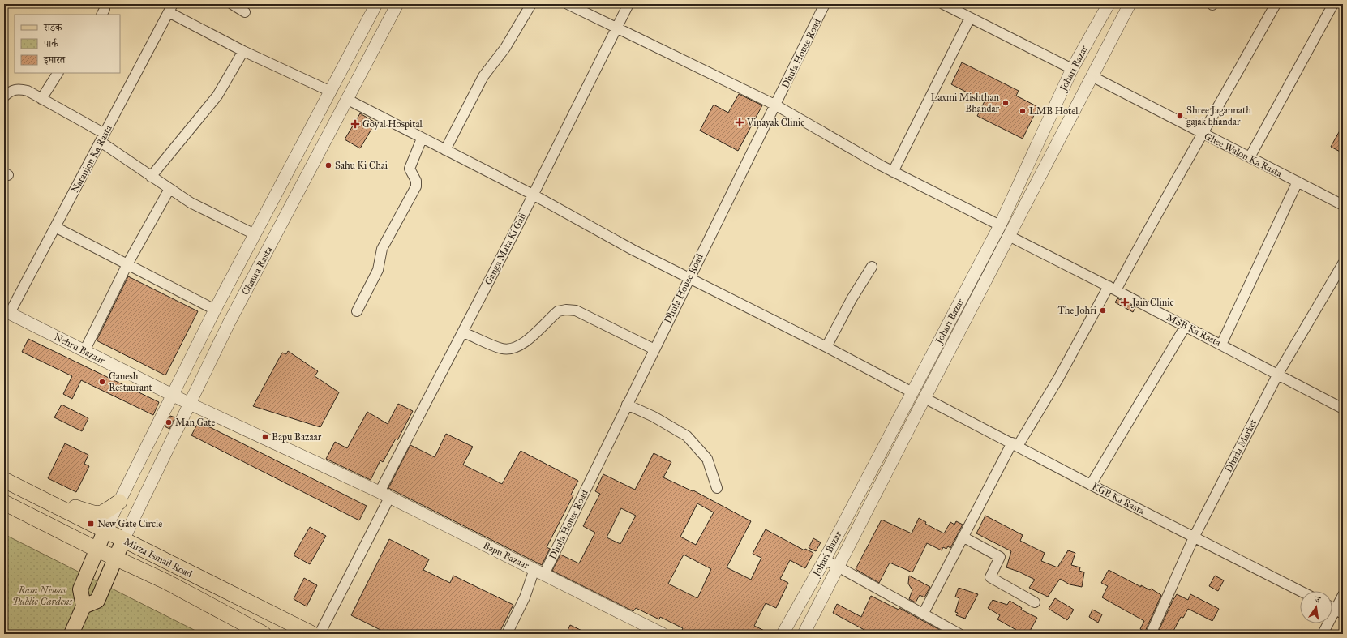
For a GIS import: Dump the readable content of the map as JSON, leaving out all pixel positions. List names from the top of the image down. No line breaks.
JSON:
{"streets":{"highway":["Mirza Ismail Road"],"street":["Dhula House Road","Johari Bazar","Ghee Walon Ka Rasta","Natanjon Ka Rasta","Ganga Mata Ki Gali","Chaura Rasta","MSB Ka Rasta","Nehru Bazaar","Dhada Market","KGB Ka Rasta","Bapu Bazaar"]},"crossings":[["Dhula House Road","Bapu Bazaar"],["Johari Bazar","Ghee Walon Ka Rasta"],["Johari Bazar","MSB Ka Rasta"],["Johari Bazar","KGB Ka Rasta"],["Natanjon Ka Rasta","Nehru Bazaar"],["Ganga Mata Ki Gali","Bapu Bazaar"],["Chaura Rasta","Nehru Bazaar"],["Chaura Rasta","Bapu Bazaar"],["Chaura Rasta","Mirza Ismail Road"],["MSB Ka Rasta","Dhada Market"],["Nehru Bazaar","Bapu Bazaar"],["Dhada Market","KGB Ka Rasta"]],"parks":["Ram Niwas Public Gardens"],"places":{"other":["Laxmi Mishthan Bhandar","LMB Hotel","Shree Jagannath gajak bhandar","Sahu Ki Chai","The Johri","Ganesh Restaurant","Man Gate","Bapu Bazaar"],"health":["Vinayak Clinic","Goyal Hospital","Jain Clinic"],"transit":["New Gate Circle"]},"legend":["सड़क","पार्क","इमारत"],"north":"top"}
